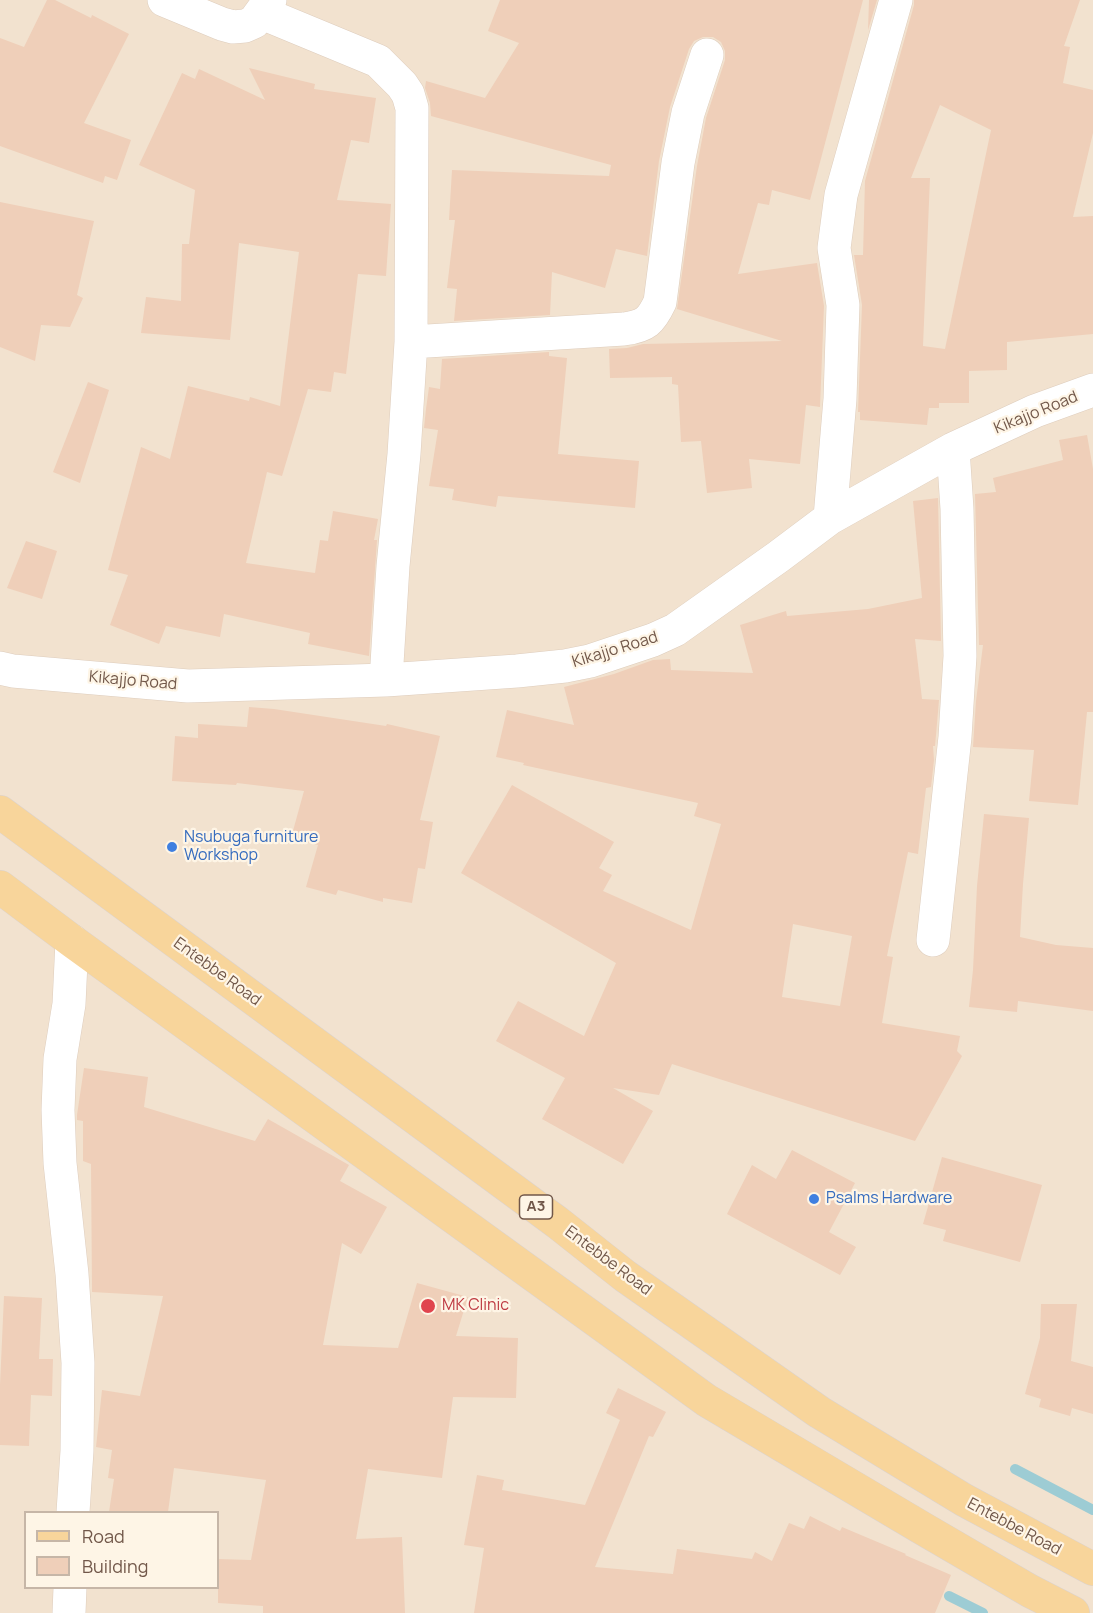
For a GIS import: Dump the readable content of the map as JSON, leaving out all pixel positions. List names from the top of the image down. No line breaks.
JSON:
{"streets":{"main road":["Entebbe Road","A3"],"street":["Kikajjo Road"]},"places":["Nsubuga furniture Workshop","Psalms Hardware","MK Clinic"],"legend":["Road","Building"]}
